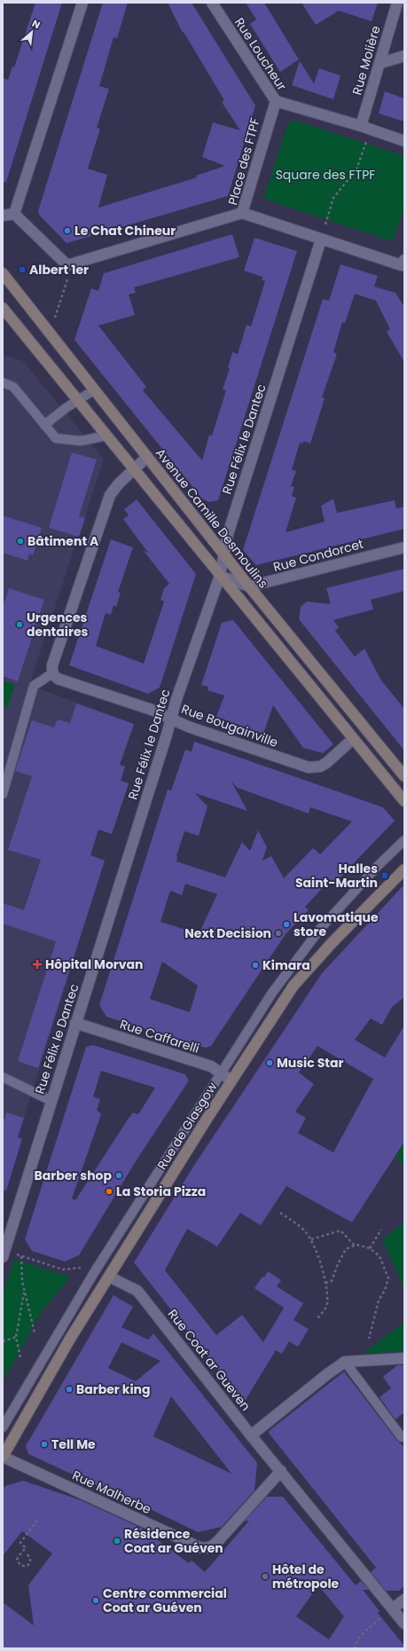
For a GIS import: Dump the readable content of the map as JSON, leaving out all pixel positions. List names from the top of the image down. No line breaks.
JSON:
{"streets":{"main road":["Avenue Camille Desmoulins","Rue de Glasgow"],"street":["Rue Loucheur","Rue Molière","Place des FTPF","Rue Félix le Dantec","Rue Condorcet","Rue Bougainville","Rue Caffarelli","Rue Coat ar Gueven","Rue Malherbe"]},"crossings":[["Rue Loucheur","Place des FTPF"],["Place des FTPF","Rue Félix le Dantec"],["Rue Félix le Dantec","Avenue Camille Desmoulins"],["Rue Félix le Dantec","Rue Bougainville"],["Rue Félix le Dantec","Rue Caffarelli"],["Avenue Camille Desmoulins","Rue Condorcet"],["Rue Caffarelli","Rue de Glasgow"],["Rue de Glasgow","Rue Coat ar Gueven"],["Rue de Glasgow","Rue Malherbe"],["Rue Coat ar Gueven","Rue Malherbe"]],"parks":["Square des FTPF"],"places":{"other":["Le Chat Chineur","Bâtiment A","Urgences dentaires","Lavomatique store","Next Decision","Kimara","Music Star","Barber shop","La Storia Pizza","Barber king","Tell Me","Résidence Coat ar Guéven","Hôtel de métropole","Centre commercial Coat ar Guéven"],"transit":["Albert 1er","Halles Saint-Martin"],"health":["Hôpital Morvan"]},"north":"top right"}
